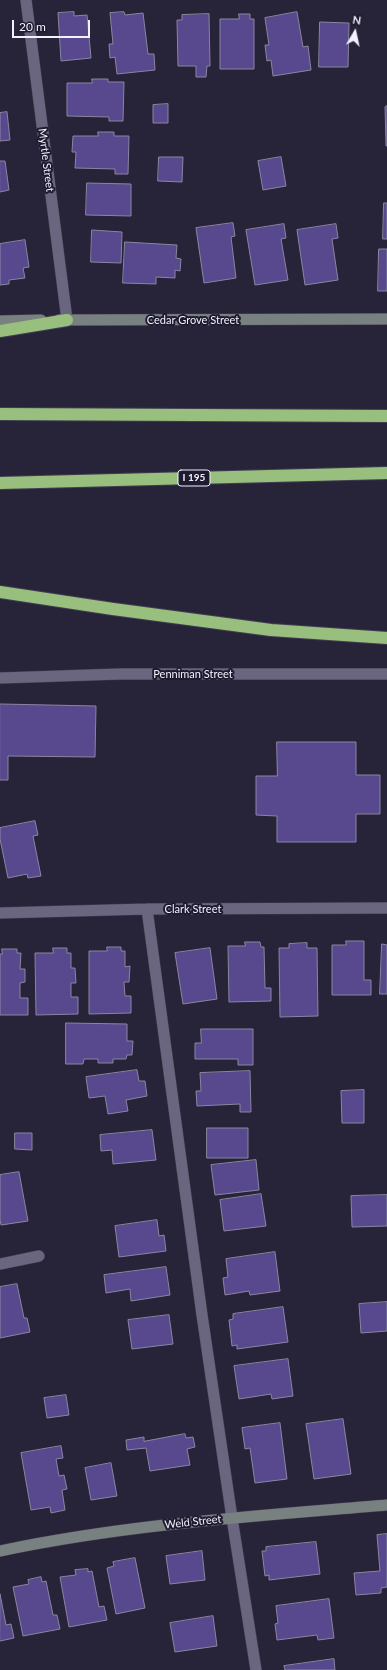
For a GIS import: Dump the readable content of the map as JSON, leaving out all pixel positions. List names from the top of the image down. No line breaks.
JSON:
{"streets":{"highway":["I 195"],"main road":["Cedar Grove Street","Weld Street"],"street":["Myrtle Street","Penniman Street","Clark Street"]},"crossings":[["Myrtle Street","Cedar Grove Street"]],"scale_bar":"20 m","north":"top"}
